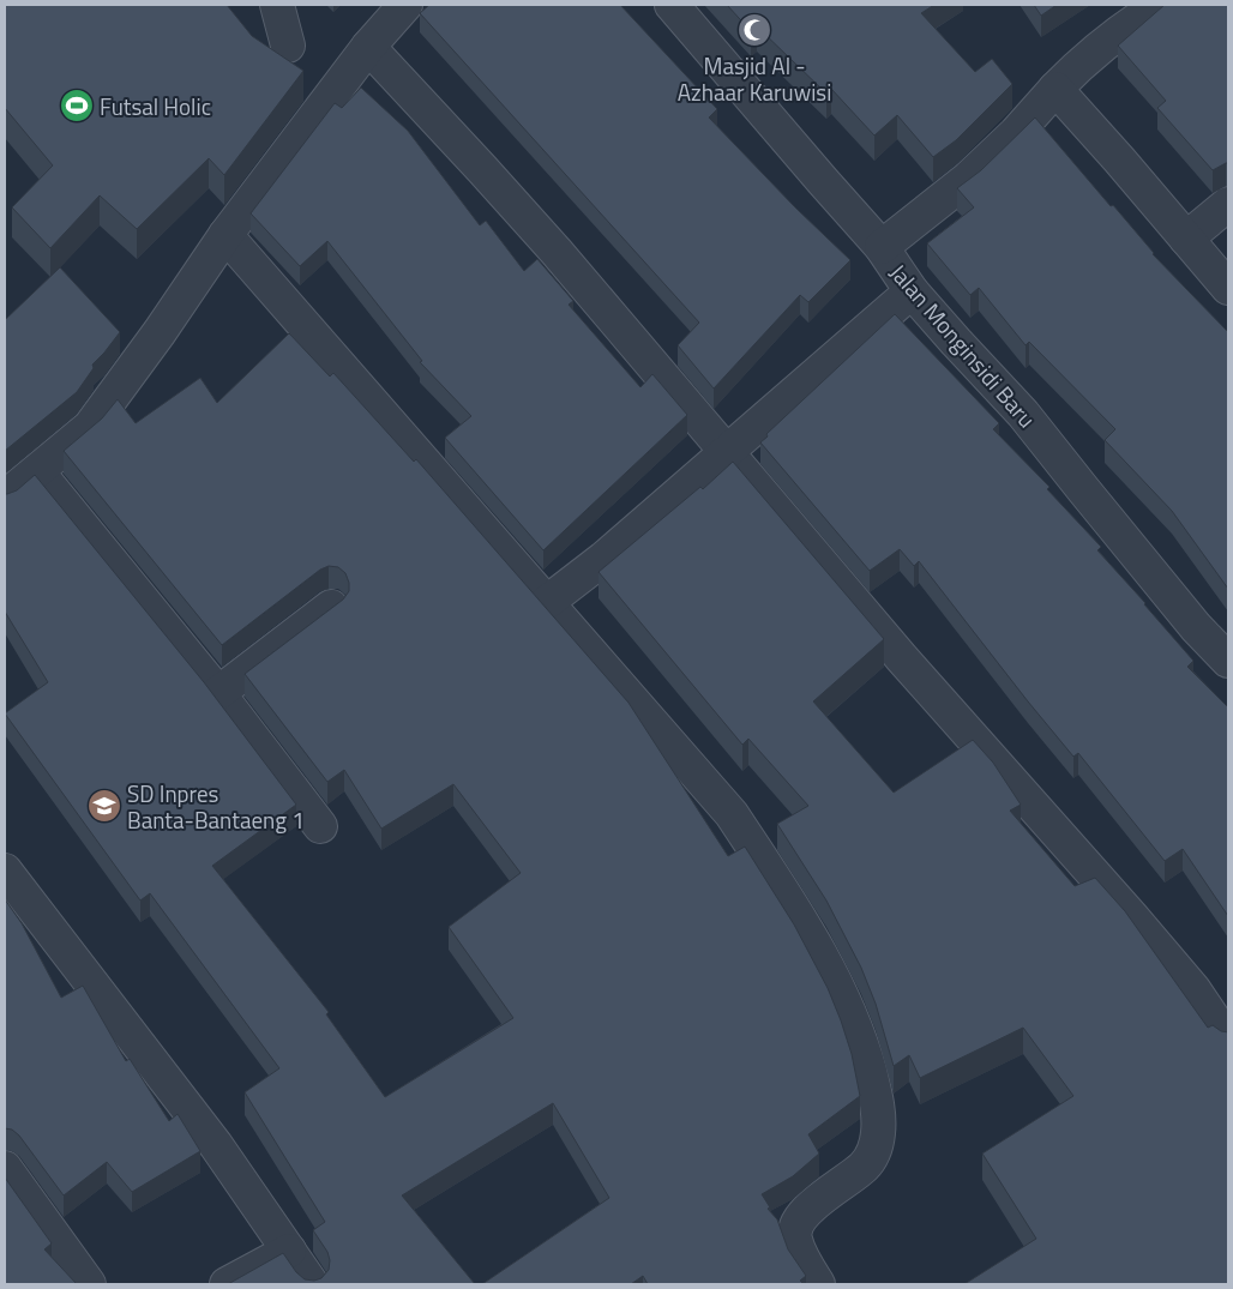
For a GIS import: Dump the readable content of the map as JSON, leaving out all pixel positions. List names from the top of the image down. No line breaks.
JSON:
{"streets":{"street":["Jalan Monginsidi Baru"]},"places":{"mosque":["Masjid Al - Azhaar Karuwisi"],"sports":["Futsal Holic"],"school or university":["SD Inpres Banta-Bantaeng 1"]}}
